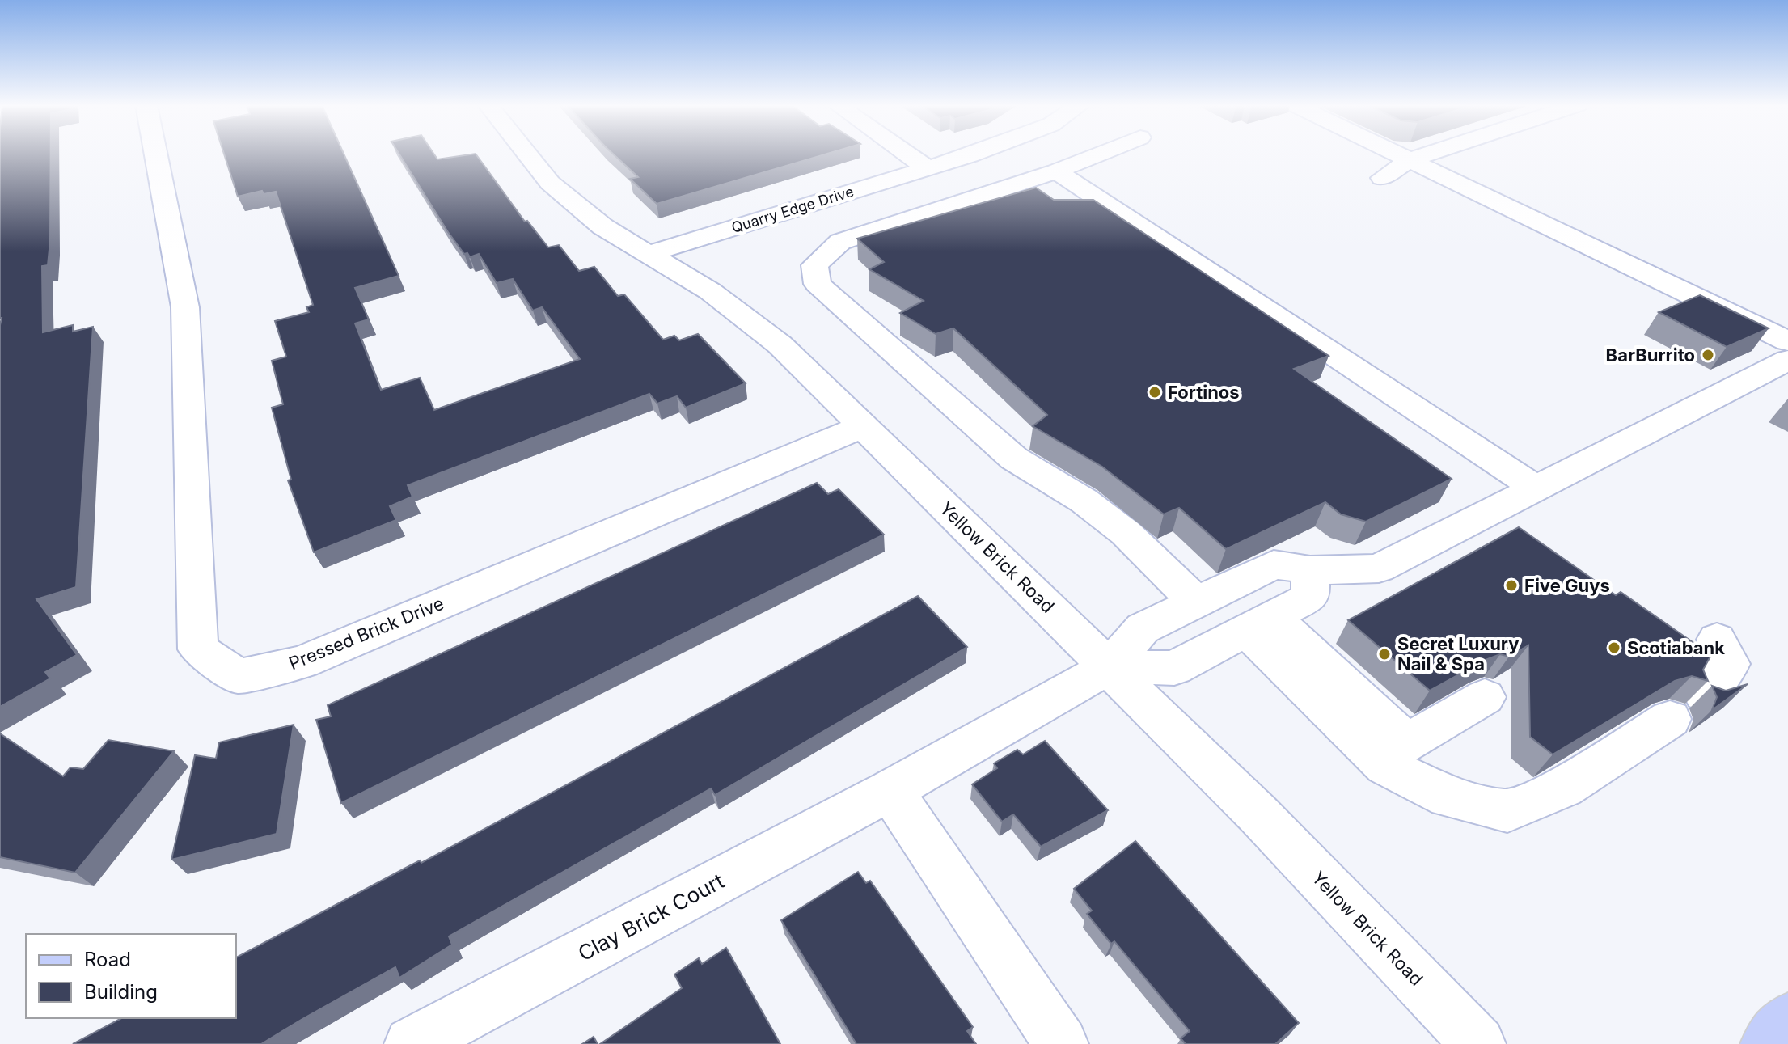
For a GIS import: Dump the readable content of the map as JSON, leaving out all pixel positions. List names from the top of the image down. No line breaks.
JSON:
{"streets":{"street":["Quarry Edge Drive","Yellow Brick Road","Pressed Brick Drive","Clay Brick Court"]},"crossings":[["Quarry Edge Drive","Yellow Brick Road"],["Yellow Brick Road","Pressed Brick Drive"],["Yellow Brick Road","Clay Brick Court"]],"places":["BarBurrito","Fortinos","Five Guys","Scotiabank","Secret Luxury Nail & Spa"],"legend":["Road","Building"]}
